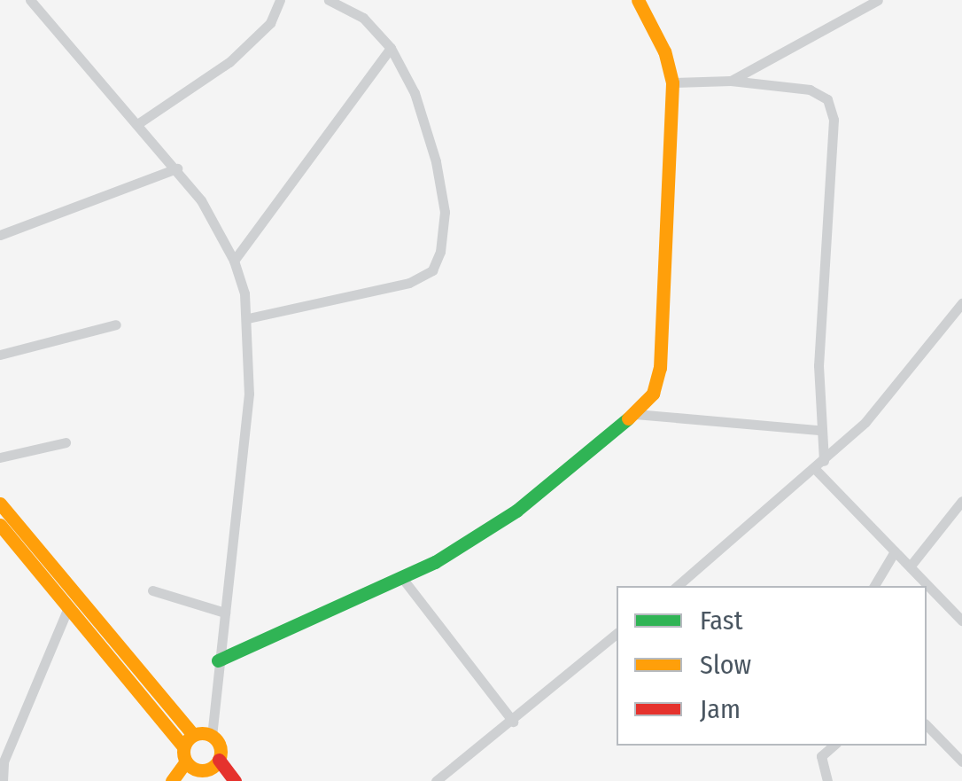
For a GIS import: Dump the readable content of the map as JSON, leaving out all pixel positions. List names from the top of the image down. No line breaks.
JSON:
{"legend":["Fast","Slow","Jam"]}
